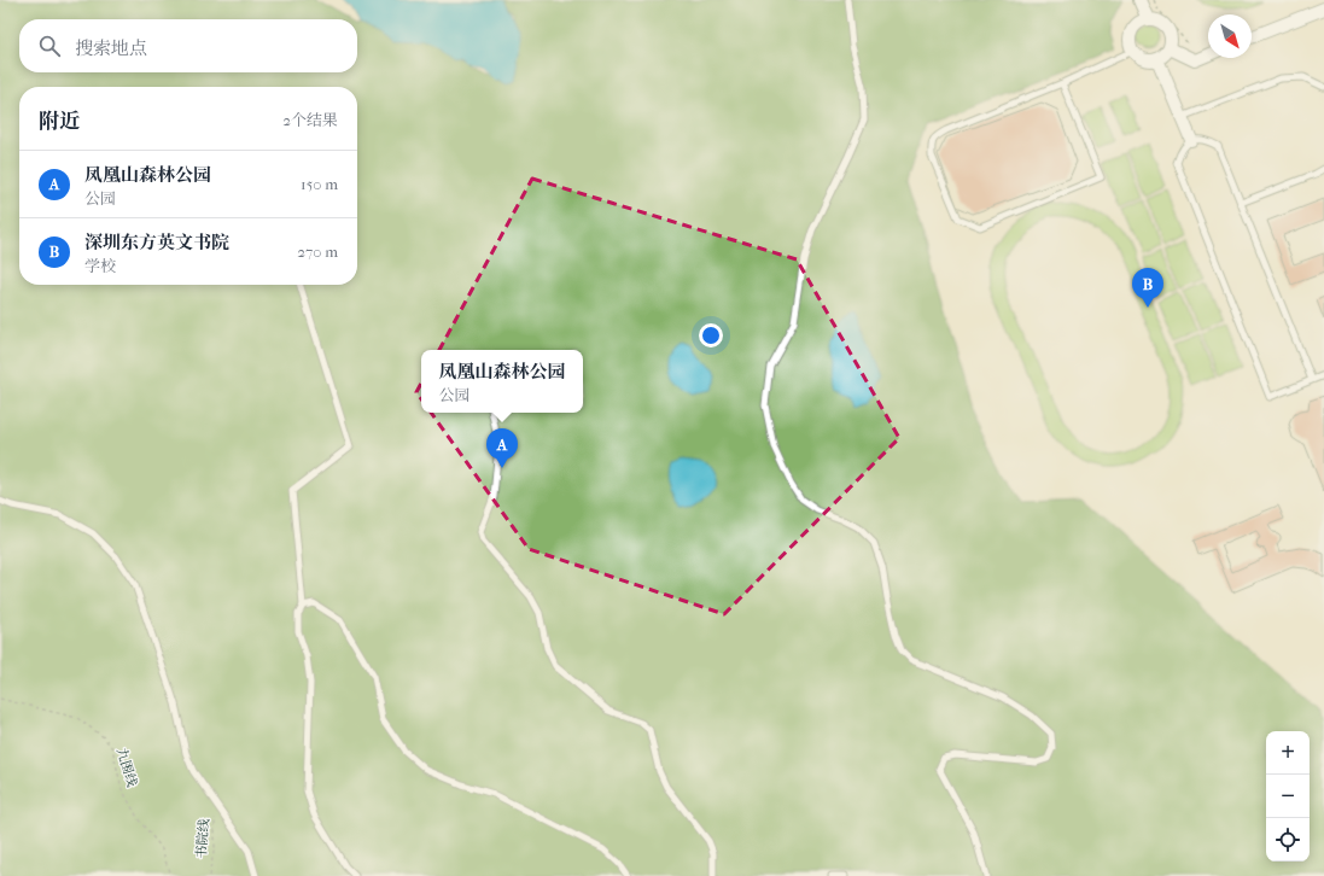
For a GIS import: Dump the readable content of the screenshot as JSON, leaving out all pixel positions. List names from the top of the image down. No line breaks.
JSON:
{"streets":{"path":["九围线","书院线"]},"north":"bottom right","page":{"search":"搜索地点","heading":["附近","2个结果"],"list":[{"mark":"A","name":"凤凰山森林公园","note":"公园","value":"150 m"},{"mark":"B","name":"深圳东方英文书院","note":"学校","value":"270 m"}],"pins":["B","A"],"popup":["凤凰山森林公园","公园"],"map_buttons":["+","−"]}}
